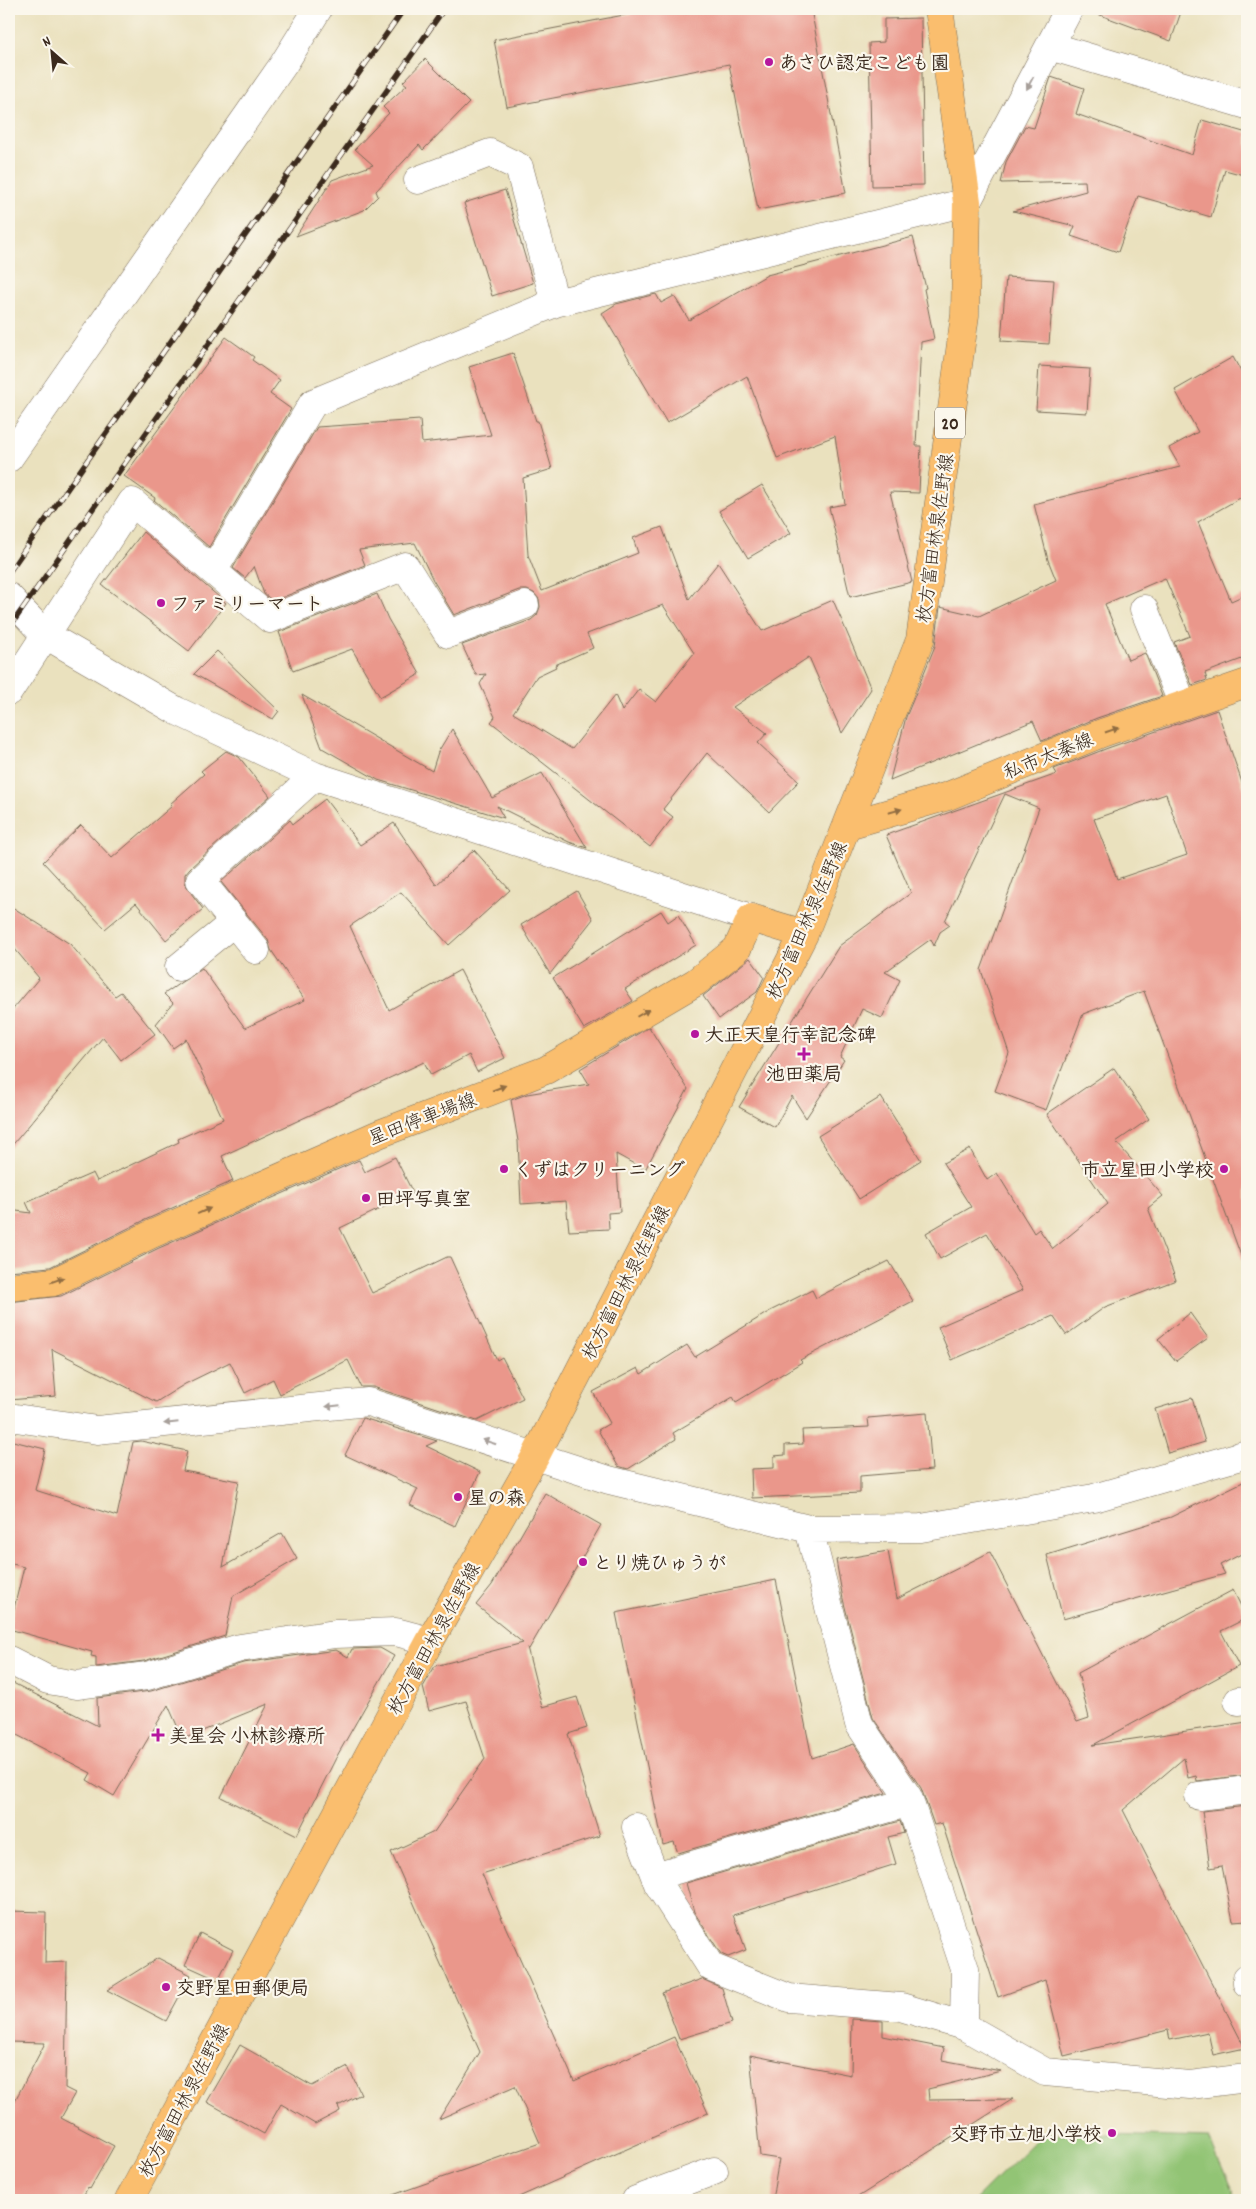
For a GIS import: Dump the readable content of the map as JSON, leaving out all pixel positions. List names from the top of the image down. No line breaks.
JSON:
{"streets":{"main road":["20","枚方富田林泉佐野線","私市太秦線","星田停車場線"]},"crossings":[["枚方富田林泉佐野線","私市太秦線"]],"one_way":["私市太秦線","星田停車場線"],"places":{"other":["あさひ認定こども園","ファミリーマート","大正天皇行幸記念碑","くずはクリーニング","市立星田小学校","田坪写真室","星の森","とり焼ひゅうが","交野星田郵便局","交野市立旭小学校"],"health":["池田薬局","美星会 小林診療所"]},"north":"top left"}
